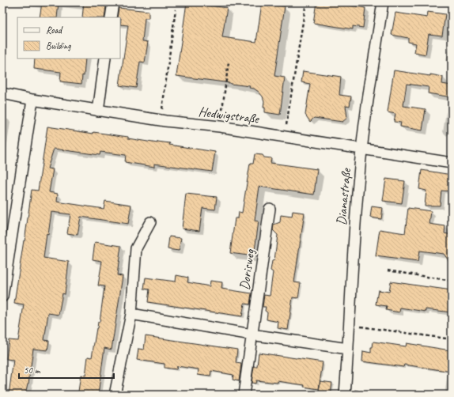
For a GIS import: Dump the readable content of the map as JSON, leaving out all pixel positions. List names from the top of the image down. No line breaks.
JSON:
{"streets":{"street":["Hedwigstraße","Dianastraße","Dorisweg"]},"crossings":[["Hedwigstraße","Dianastraße"]],"legend":["Road","Building"],"scale_bar":"50 m"}
